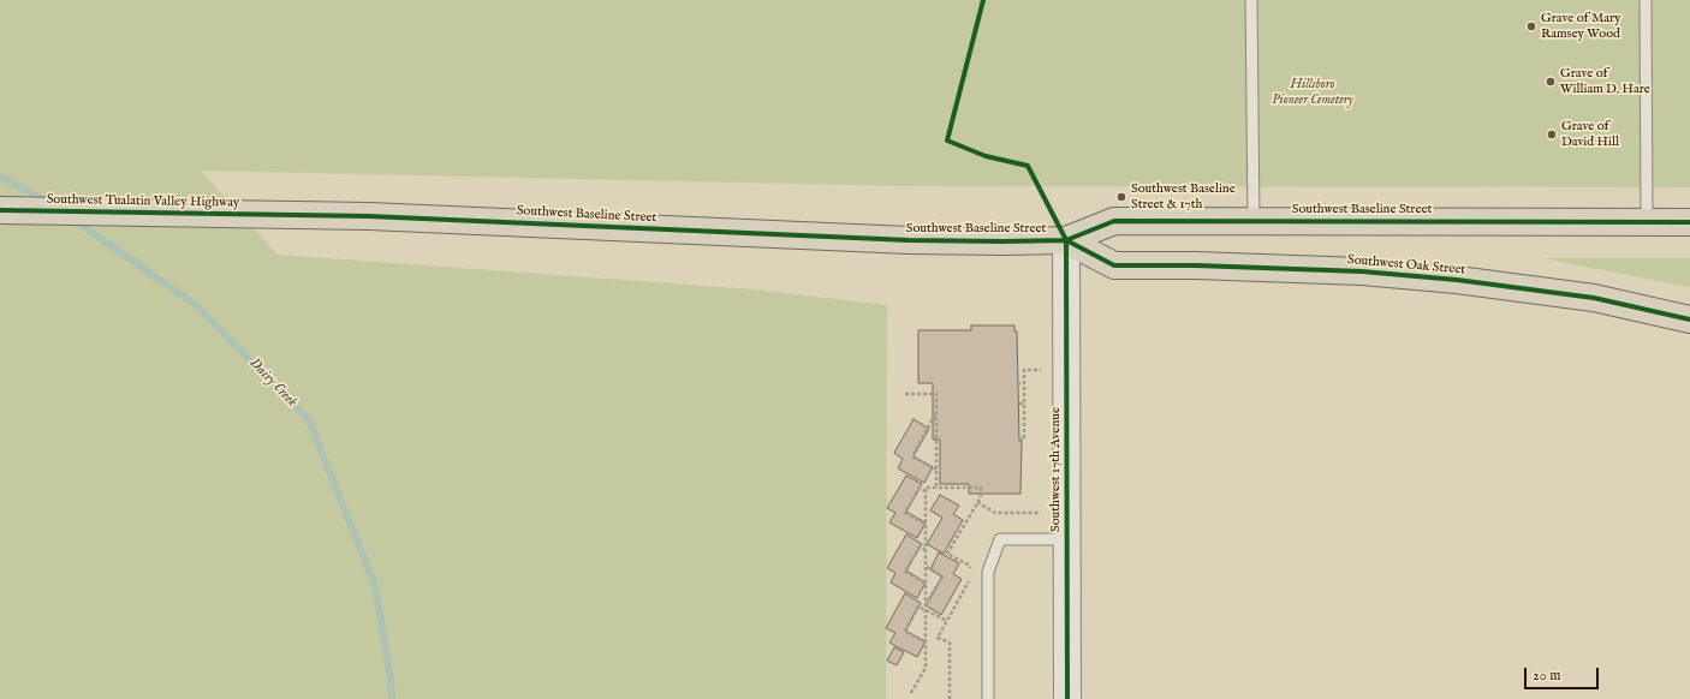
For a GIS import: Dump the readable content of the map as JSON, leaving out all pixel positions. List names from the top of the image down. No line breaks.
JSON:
{"streets":{"highway":["Southwest Tualatin Valley Highway","Southwest Baseline Street","Southwest Oak Street"],"street":["Southwest 17th Avenue"]},"crossings":[["Southwest Tualatin Valley Highway","Southwest Baseline Street"],["Southwest Baseline Street","Southwest Oak Street"],["Southwest Baseline Street","Southwest 17th Avenue"],["Southwest Oak Street","Southwest 17th Avenue"]],"water":["Dairy Creek"],"parks":["Hillsboro Pioneer Cemetery"],"places":["Grave of Mary Ramsey Wood","Grave of William D. Hare","Grave of David Hill","Southwest Baseline Street & 17th"],"scale_bar":"20 m"}
